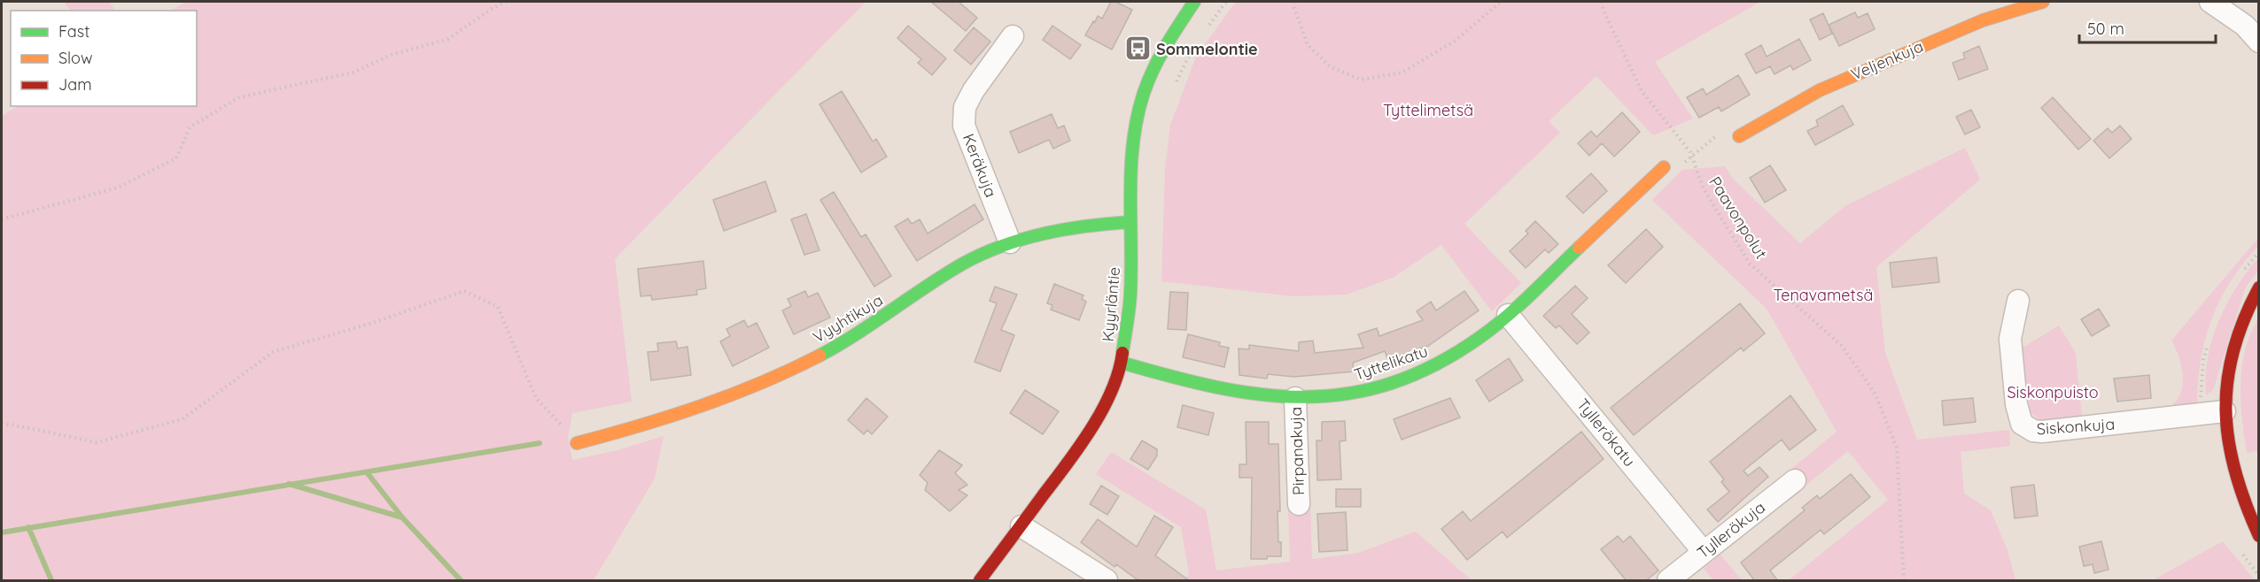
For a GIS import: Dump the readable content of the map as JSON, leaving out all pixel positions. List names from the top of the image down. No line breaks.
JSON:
{"streets":{"street":["Veljenkuja","Keräkuja","Kyyrläntie","Vyyhtikuja","Tyttelikatu","Siskonkuja","Tyllerökatu","Pirpanakuja","Tyllerökuja"],"path":["Paavonpolut"]},"crossings":[["Keräkuja","Vyyhtikuja"],["Kyyrläntie","Vyyhtikuja"],["Kyyrläntie","Tyttelikatu"],["Tyttelikatu","Tyllerökatu"],["Tyttelikatu","Pirpanakuja"],["Tyllerökatu","Tyllerökuja"]],"parks":["Tyttelimetsä","Tenavametsä","Siskonpuisto"],"places":{"bus stop":["Sommelontie"]},"legend":["Fast","Slow","Jam"],"scale_bar":"50 m"}
